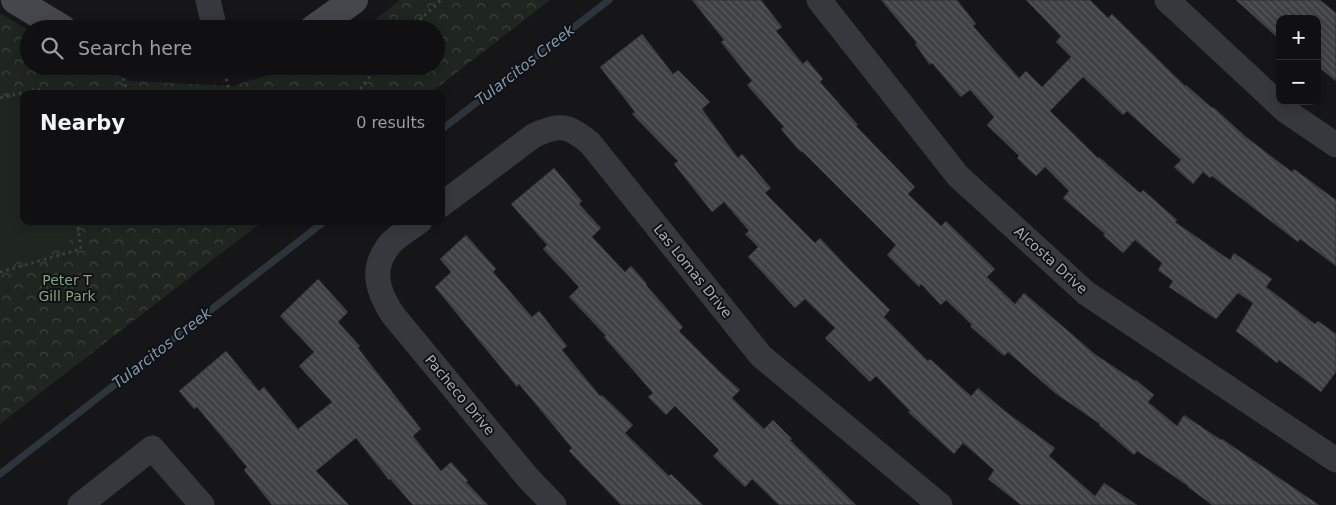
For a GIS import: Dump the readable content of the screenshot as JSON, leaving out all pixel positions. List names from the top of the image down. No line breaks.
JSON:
{"streets":{"street":["Alcosta Drive","Las Lomas Drive","Pacheco Drive"]},"water":["Tularcitos Creek"],"parks":["Peter T Gill Park"],"page":{"map_buttons":["+","−"],"search":"Search here","heading":["Nearby","0 results"]}}
